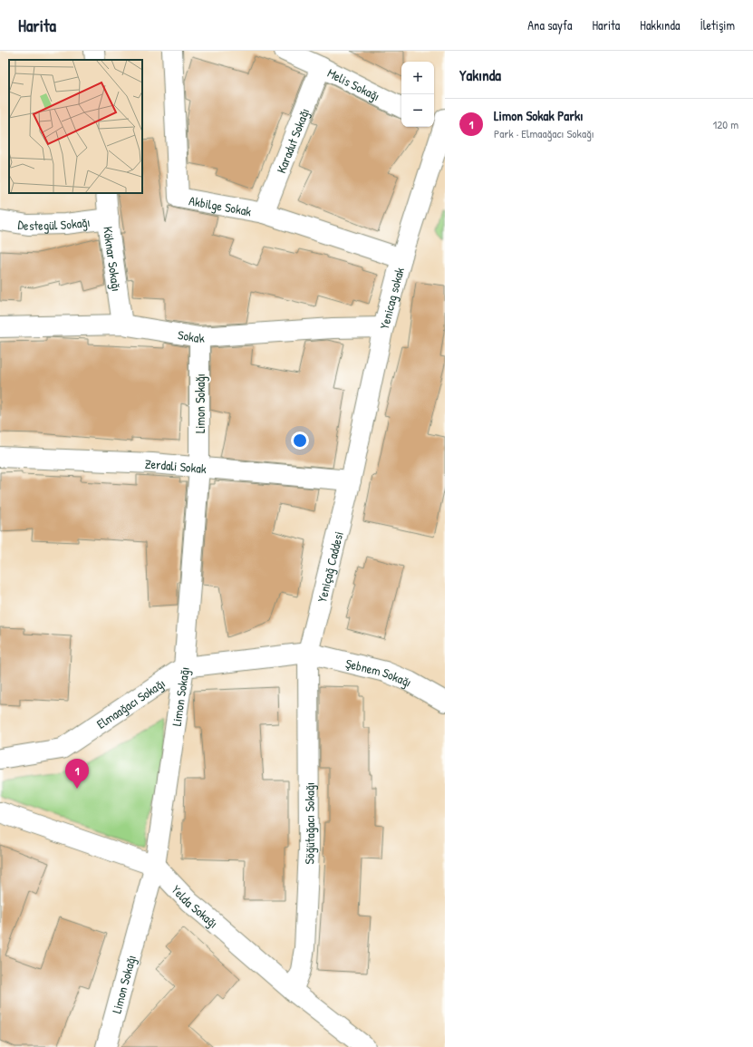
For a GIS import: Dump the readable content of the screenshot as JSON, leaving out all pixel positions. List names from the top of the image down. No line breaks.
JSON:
{"streets":{"street":["Melis Sokağı","Karadut Sokağı","Akbilge Sokak","Destegül Sokağı","Köknar Sokağı","Yenicag sokak","Sokak","Limon Sokağı","Zerdali Sokak","Yeniçağ Caddesi","Şebnem Sokağı","Elmaağacı Sokağı","Söğütağacı Sokağı","Yelda Sokağı"]},"crossings":[["Melis Sokağı","Karadut Sokağı"],["Karadut Sokağı","Akbilge Sokak"],["Akbilge Sokak","Yenicag sokak"],["Destegül Sokağı","Köknar Sokağı"],["Köknar Sokağı","Sokak"],["Yenicag sokak","Sokak"],["Yenicag sokak","Zerdali Sokak"],["Yenicag sokak","Yeniçağ Caddesi"],["Sokak","Limon Sokağı"],["Limon Sokağı","Zerdali Sokak"],["Limon Sokağı","Elmaağacı Sokağı"],["Limon Sokağı","Yelda Sokağı"],["Zerdali Sokak","Yeniçağ Caddesi"],["Yeniçağ Caddesi","Şebnem Sokağı"],["Yeniçağ Caddesi","Elmaağacı Sokağı"],["Yeniçağ Caddesi","Söğütağacı Sokağı"],["Şebnem Sokağı","Elmaağacı Sokağı"],["Şebnem Sokağı","Söğütağacı Sokağı"],["Elmaağacı Sokağı","Söğütağacı Sokağı"],["Söğütağacı Sokağı","Yelda Sokağı"]],"page":{"header":"Harita","nav":["Ana sayfa","Harita","Hakkında","İletişim"],"heading":"Yakında","map_buttons":["+","−"],"list":[{"mark":"1","name":"Limon Sokak Parkı","note":"Park · Elmaağacı Sokağı","value":"120 m"}],"pins":"1"}}
